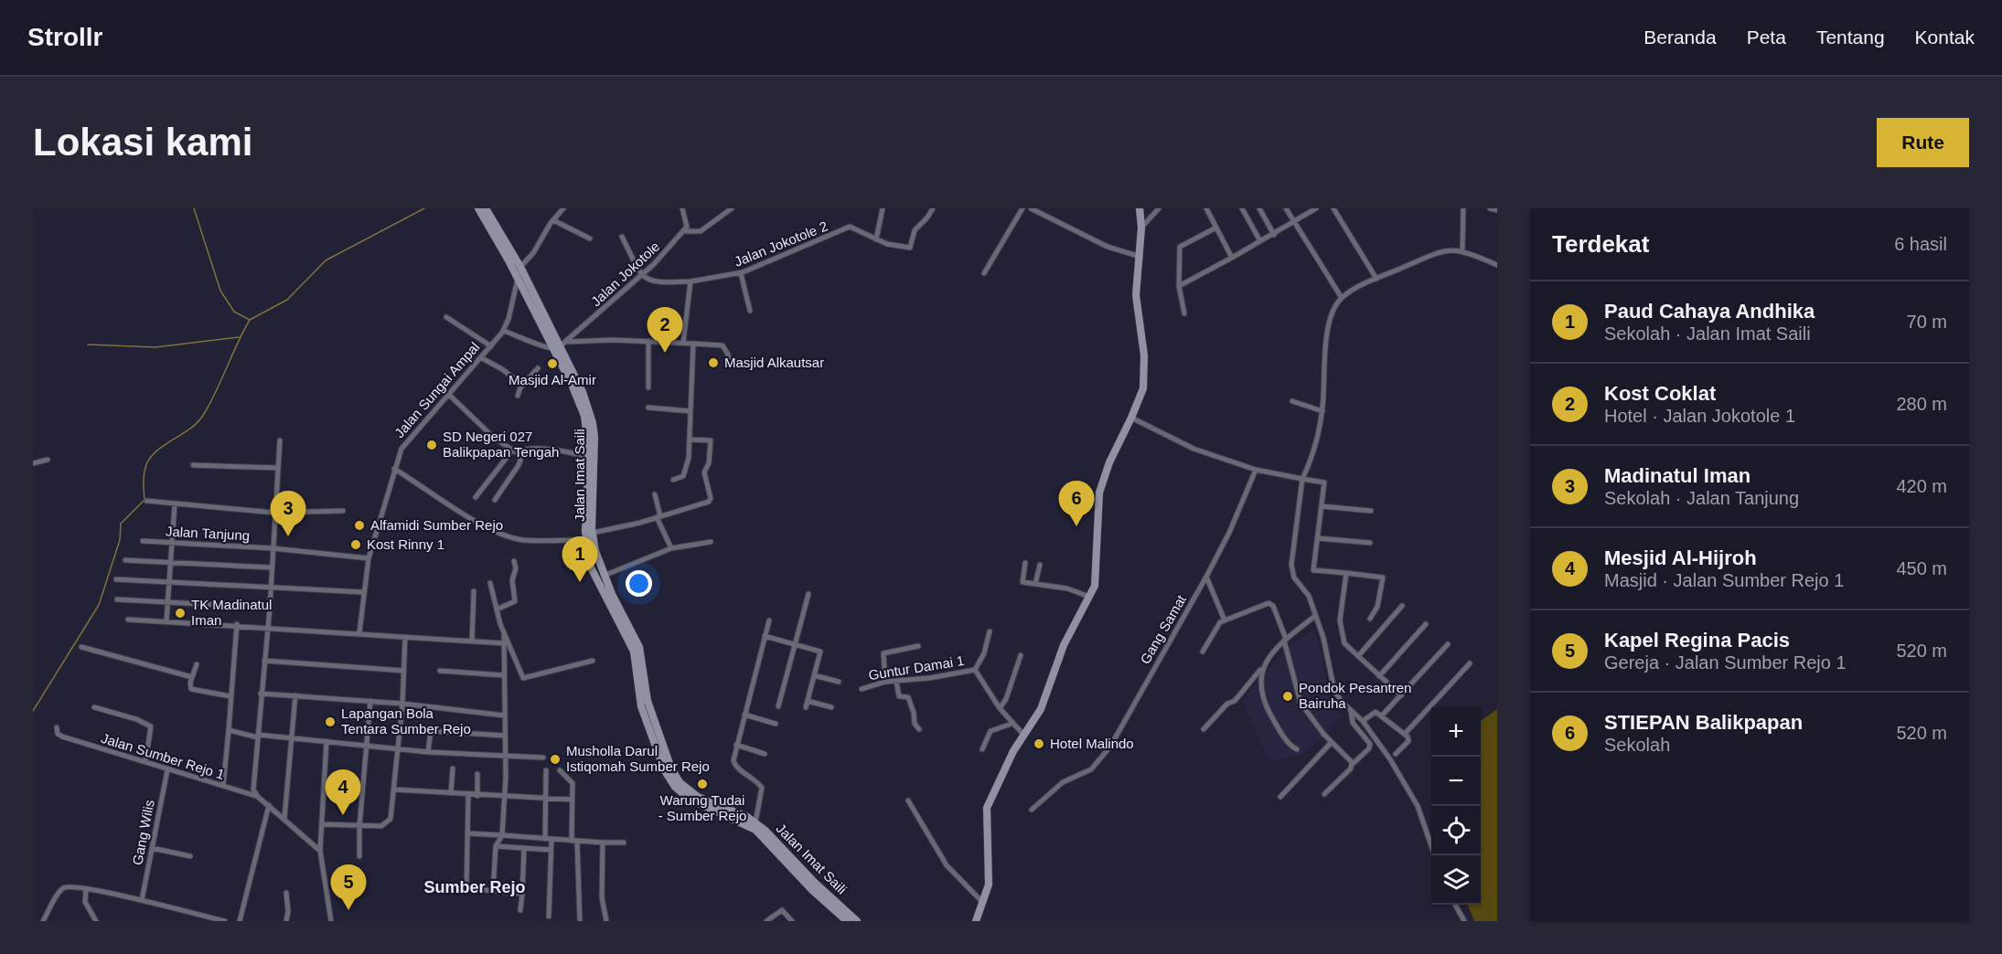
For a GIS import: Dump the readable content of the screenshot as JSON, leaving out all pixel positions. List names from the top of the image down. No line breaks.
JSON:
{"streets":{"main road":["Jalan Imat Saili"],"street":["Jalan Jokotole 2","Jalan Jokotole","Jalan Sungai Ampal","Jalan Tanjung","Gang Samat","Guntur Damai 1","Jalan Sumber Rejo 1","Gang Wilis"]},"crossings":[["Jalan Jokotole 2","Jalan Jokotole"],["Jalan Jokotole","Jalan Imat Saili"],["Jalan Sungai Ampal","Jalan Imat Saili"],["Jalan Sungai Ampal","Jalan Tanjung"],["Jalan Sumber Rejo 1","Gang Wilis"]],"districts":["Sumber Rejo"],"places":["Masjid Alkautsar","Masjid Al-Amir","SD Negeri 027 Balikpapan Tengah","Alfamidi Sumber Rejo","Kost Rinny 1","TK Madinatul Iman","Pondok Pesantren Bairuha","Lapangan Bola Tentara Sumber Rejo","Hotel Malindo","Musholla Darul Istiqomah Sumber Rejo","Warung Tudai - Sumber Rejo"],"page":{"header":"Strollr","nav":["Beranda","Peta","Tentang","Kontak"],"buttons":"Rute","title":"Lokasi kami","heading":["Terdekat","6 hasil"],"list":[{"mark":"1","name":"Paud Cahaya Andhika","note":"Sekolah · Jalan Imat Saili","value":"70 m"},{"mark":"2","name":"Kost Coklat","note":"Hotel · Jalan Jokotole 1","value":"280 m"},{"mark":"3","name":"Madinatul Iman","note":"Sekolah · Jalan Tanjung","value":"420 m"},{"mark":"4","name":"Mesjid Al-Hijroh","note":"Masjid · Jalan Sumber Rejo 1","value":"450 m"},{"mark":"5","name":"Kapel Regina Pacis","note":"Gereja · Jalan Sumber Rejo 1","value":"520 m"},{"mark":"6","name":"STIEPAN Balikpapan","note":"Sekolah","value":"520 m"}],"pins":["2","6","3","1","4","5"],"map_buttons":["+","−"]}}
